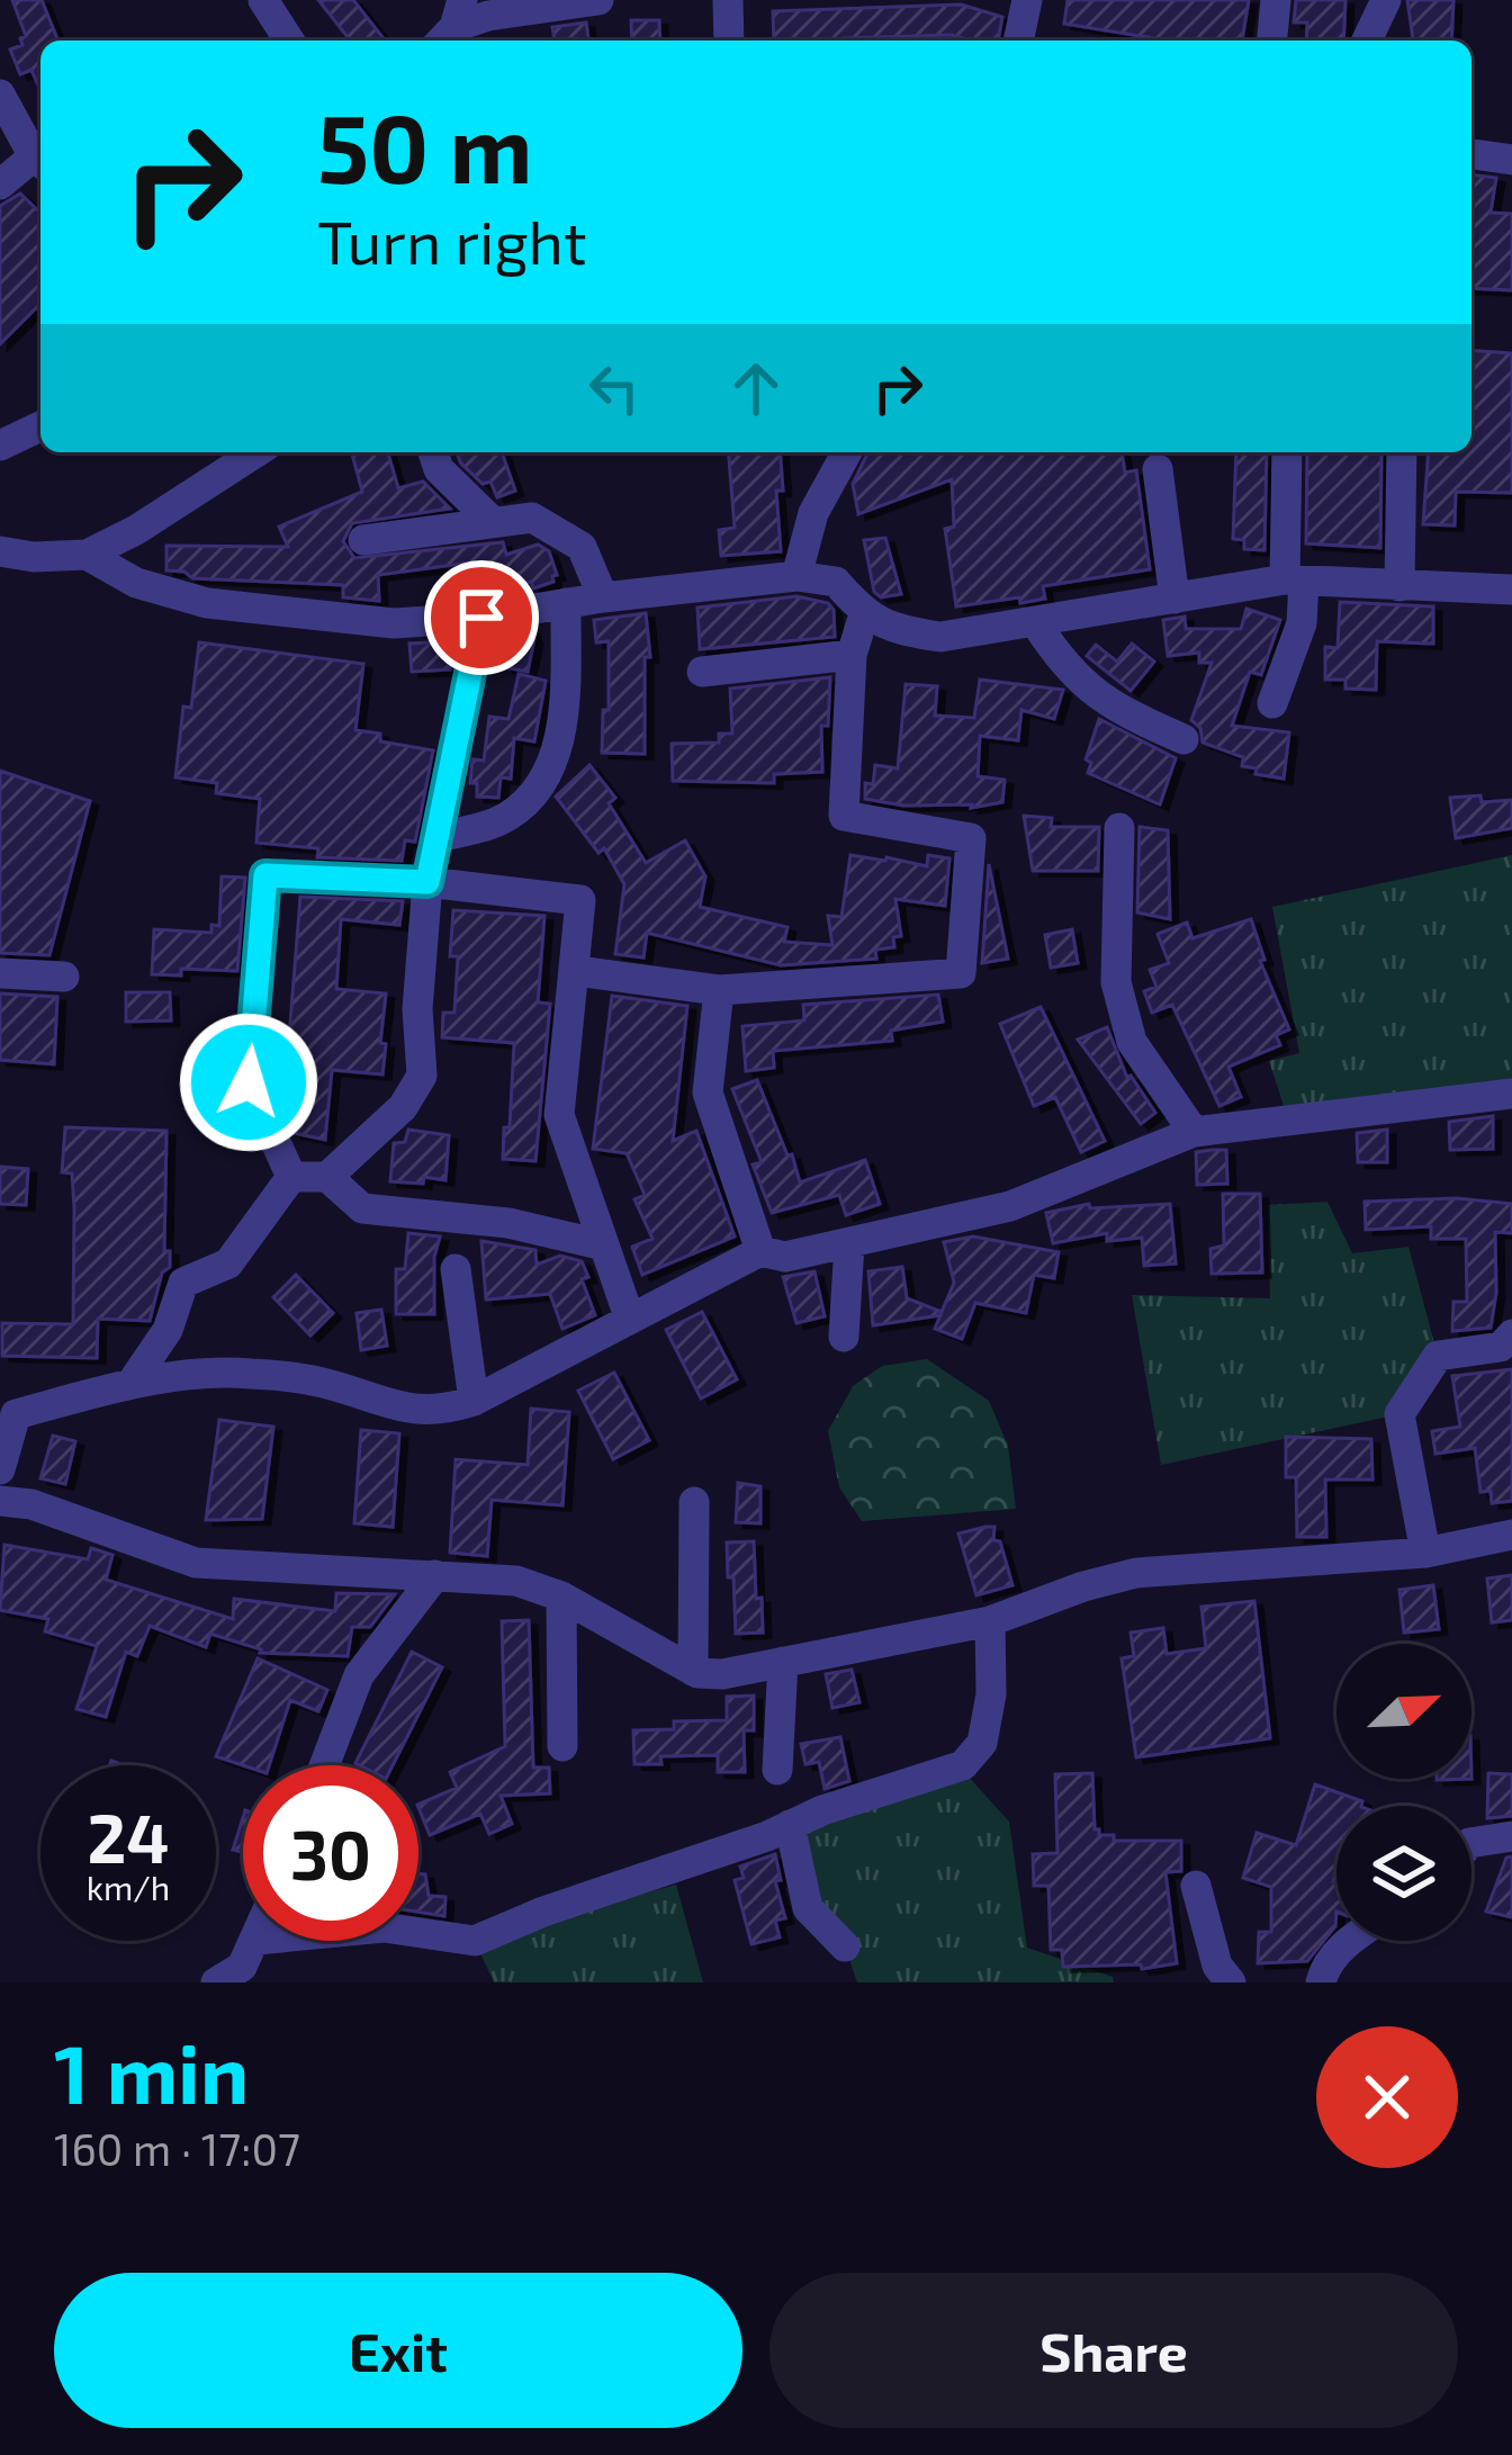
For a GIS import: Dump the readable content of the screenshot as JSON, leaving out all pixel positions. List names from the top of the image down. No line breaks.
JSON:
{"north":"top right","page":{"turn":["50 m","Turn right"],"speed":"24 km/h","limit":"30","heading":["1 min","160 m · 17:07"],"buttons":["Exit","Share"]}}
